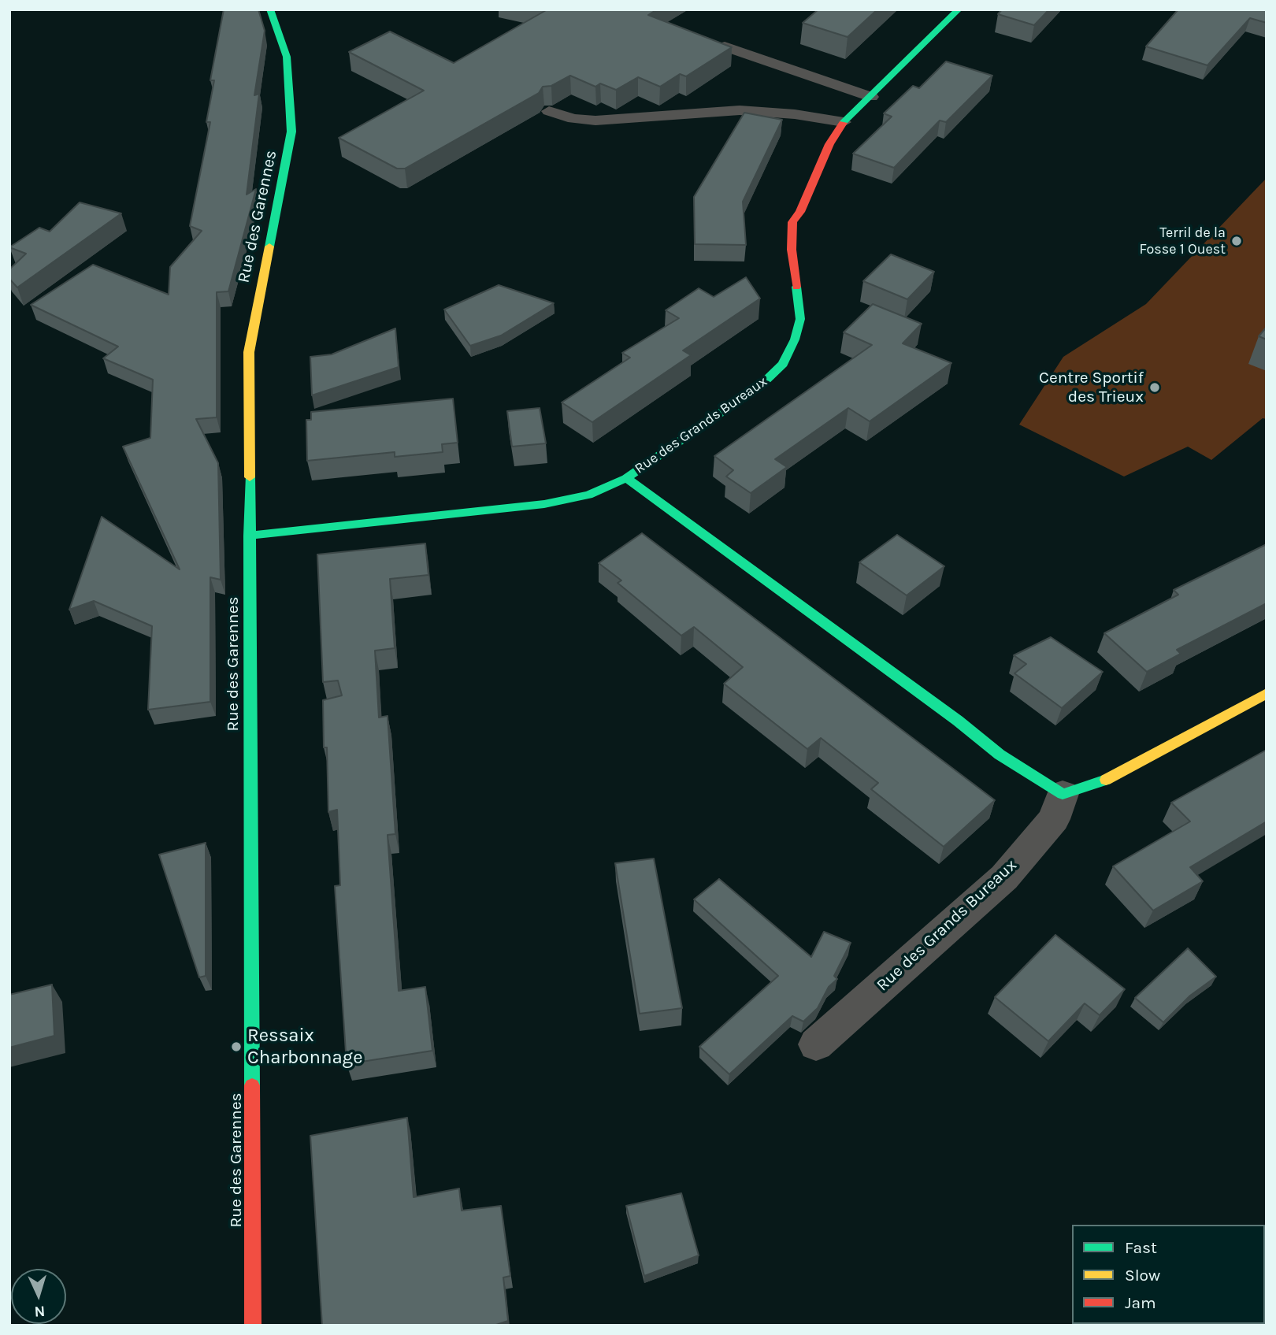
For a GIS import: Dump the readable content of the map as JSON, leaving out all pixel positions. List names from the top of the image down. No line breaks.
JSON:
{"streets":{"street":["Rue des Garennes","Rue des Grands Bureaux"]},"crossings":[["Rue des Garennes","Rue des Grands Bureaux"]],"places":["Terril de la Fosse 1 Ouest","Centre Sportif des Trieux","Ressaix Charbonnage"],"legend":["Fast","Slow","Jam"],"north":"bottom"}
